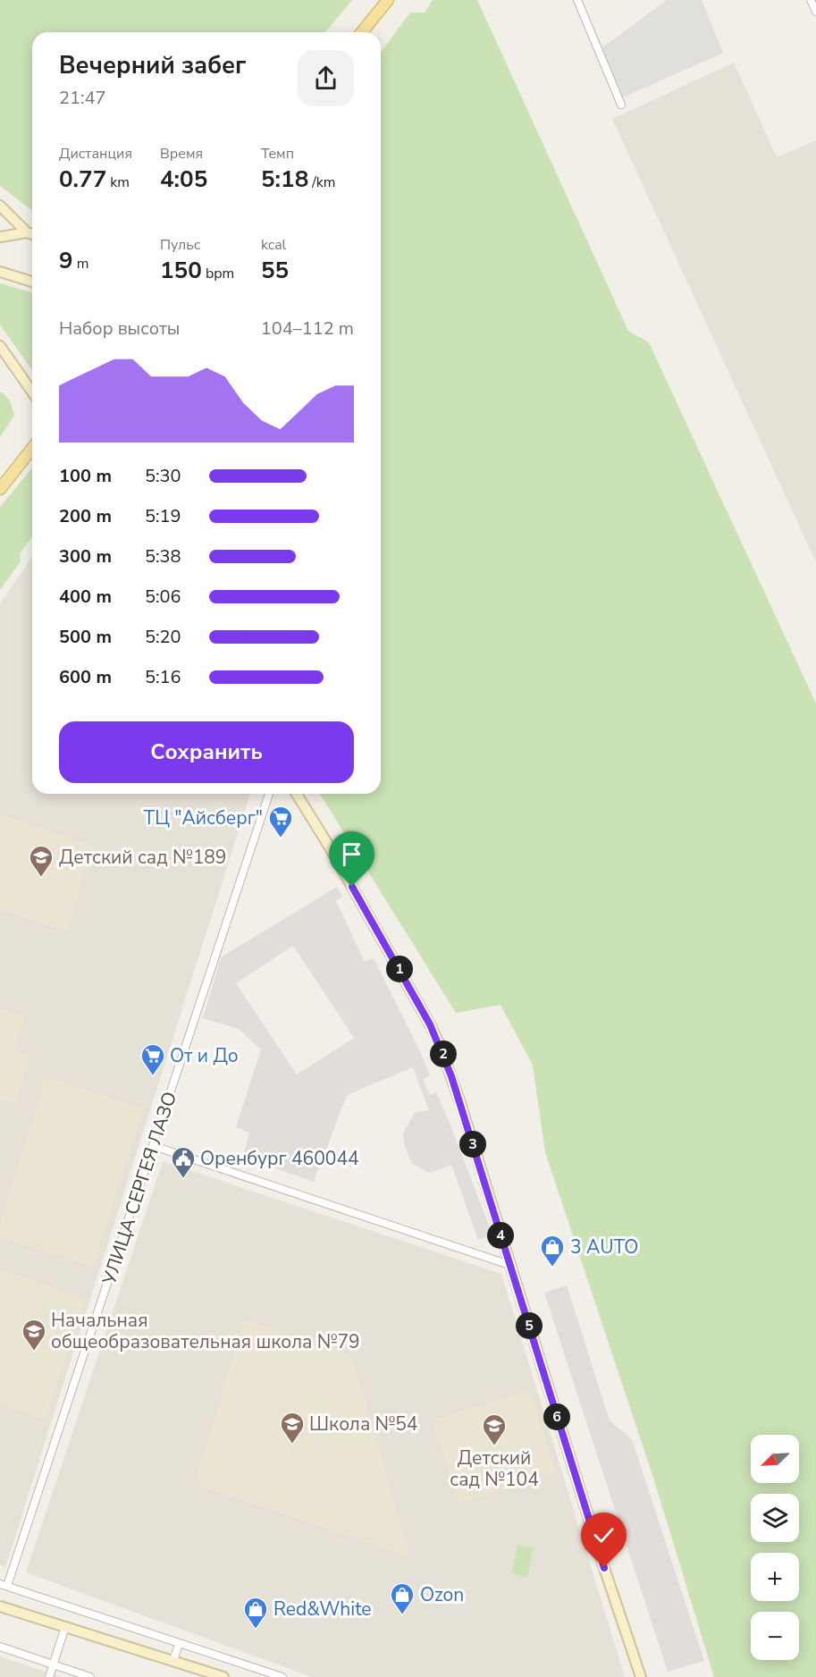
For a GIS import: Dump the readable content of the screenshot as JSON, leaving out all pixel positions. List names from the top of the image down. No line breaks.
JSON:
{"streets":{"street":["УЛИЦА СЕРГЕЯ ЛАЗО"]},"places":{"supermarket":["ТЦ \"Айсберг\"","От и До"],"school or university":["Детский сад №189","Начальная общеобразовательная школа №79","Школа №54","Детский сад №104"],"public building":["Оренбург 460044"],"shop":["3 AUTO","Ozon","Red&White"]},"north":"bottom left","page":{"heading":["Вечерний забег","21:47"],"stats":[["Дистанция","0.77 km"],["Время","4:05"],["Темп","5:18 /km"],["9 m"],["Пульс","150 bpm"],["kcal","55"]],"chart":["Набор высоты","104–112 m"],"list":[{"name":"100 m","note":"5:30"},{"name":"200 m","note":"5:19"},{"name":"300 m","note":"5:38"},{"name":"400 m","note":"5:06"},{"name":"500 m","note":"5:20"},{"name":"600 m","note":"5:16"}],"buttons":"Сохранить","pins":["1","2","3","4","5","6"],"map_buttons":["+","−"]}}
